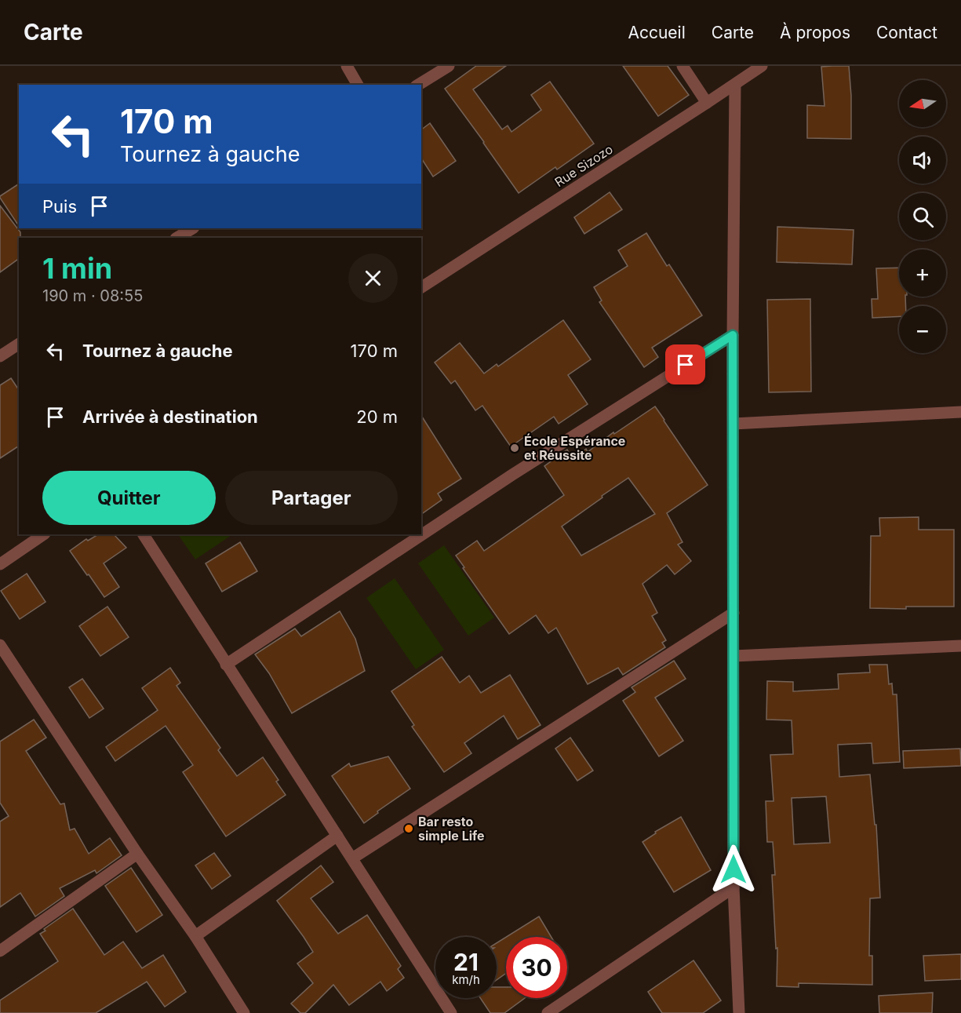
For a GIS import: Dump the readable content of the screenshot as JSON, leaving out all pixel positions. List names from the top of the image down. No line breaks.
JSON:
{"streets":{"street":["Rue Sizozo"]},"places":["École Espérance et Réussite","Bar resto simple Life"],"north":"left","page":{"header":"Carte","nav":["Accueil","Carte","À propos","Contact"],"map_buttons":["+","−"],"turn":["170 m","Tournez à gauche"],"then":"Puis","heading":["1 min","190 m · 08:55"],"list":[{"name":"Tournez à gauche","value":"170 m"},{"name":"Arrivée à destination","value":"20 m"}],"buttons":["Quitter","Partager"],"speed":"21 km/h","limit":"30"}}
